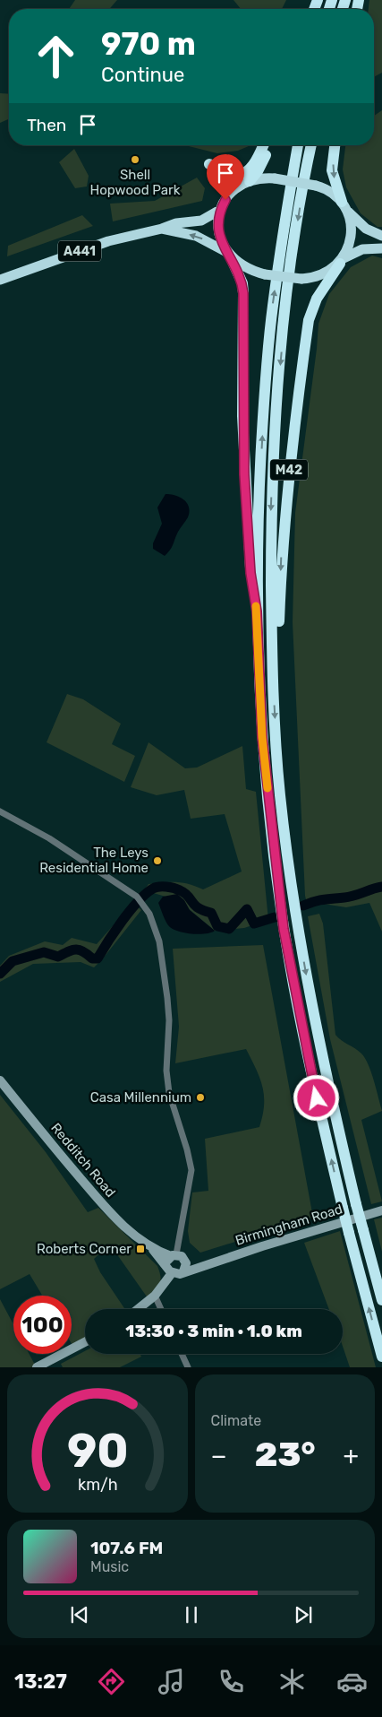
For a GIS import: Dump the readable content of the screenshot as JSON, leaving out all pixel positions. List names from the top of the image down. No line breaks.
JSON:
{"streets":{"highway":["A441","M42"],"main road":["Redditch Road","Birmingham Road"]},"crossings":[["A441","M42"],["Redditch Road","Birmingham Road"]],"places":{"other":["Shell Hopwood Park","The Leys Residential Home","Casa Millennium"],"transit":["Roberts Corner"]},"page":{"turn":["970 m","Continue"],"then":"Then","limit":"100","trip":"13:30 · 3 min · 1.0 km","tile":"Climate","heat":["−","23°","+"],"song":["107.6 FM","Music"],"tabs":"13:27","gauge":["90","km/h"]}}
